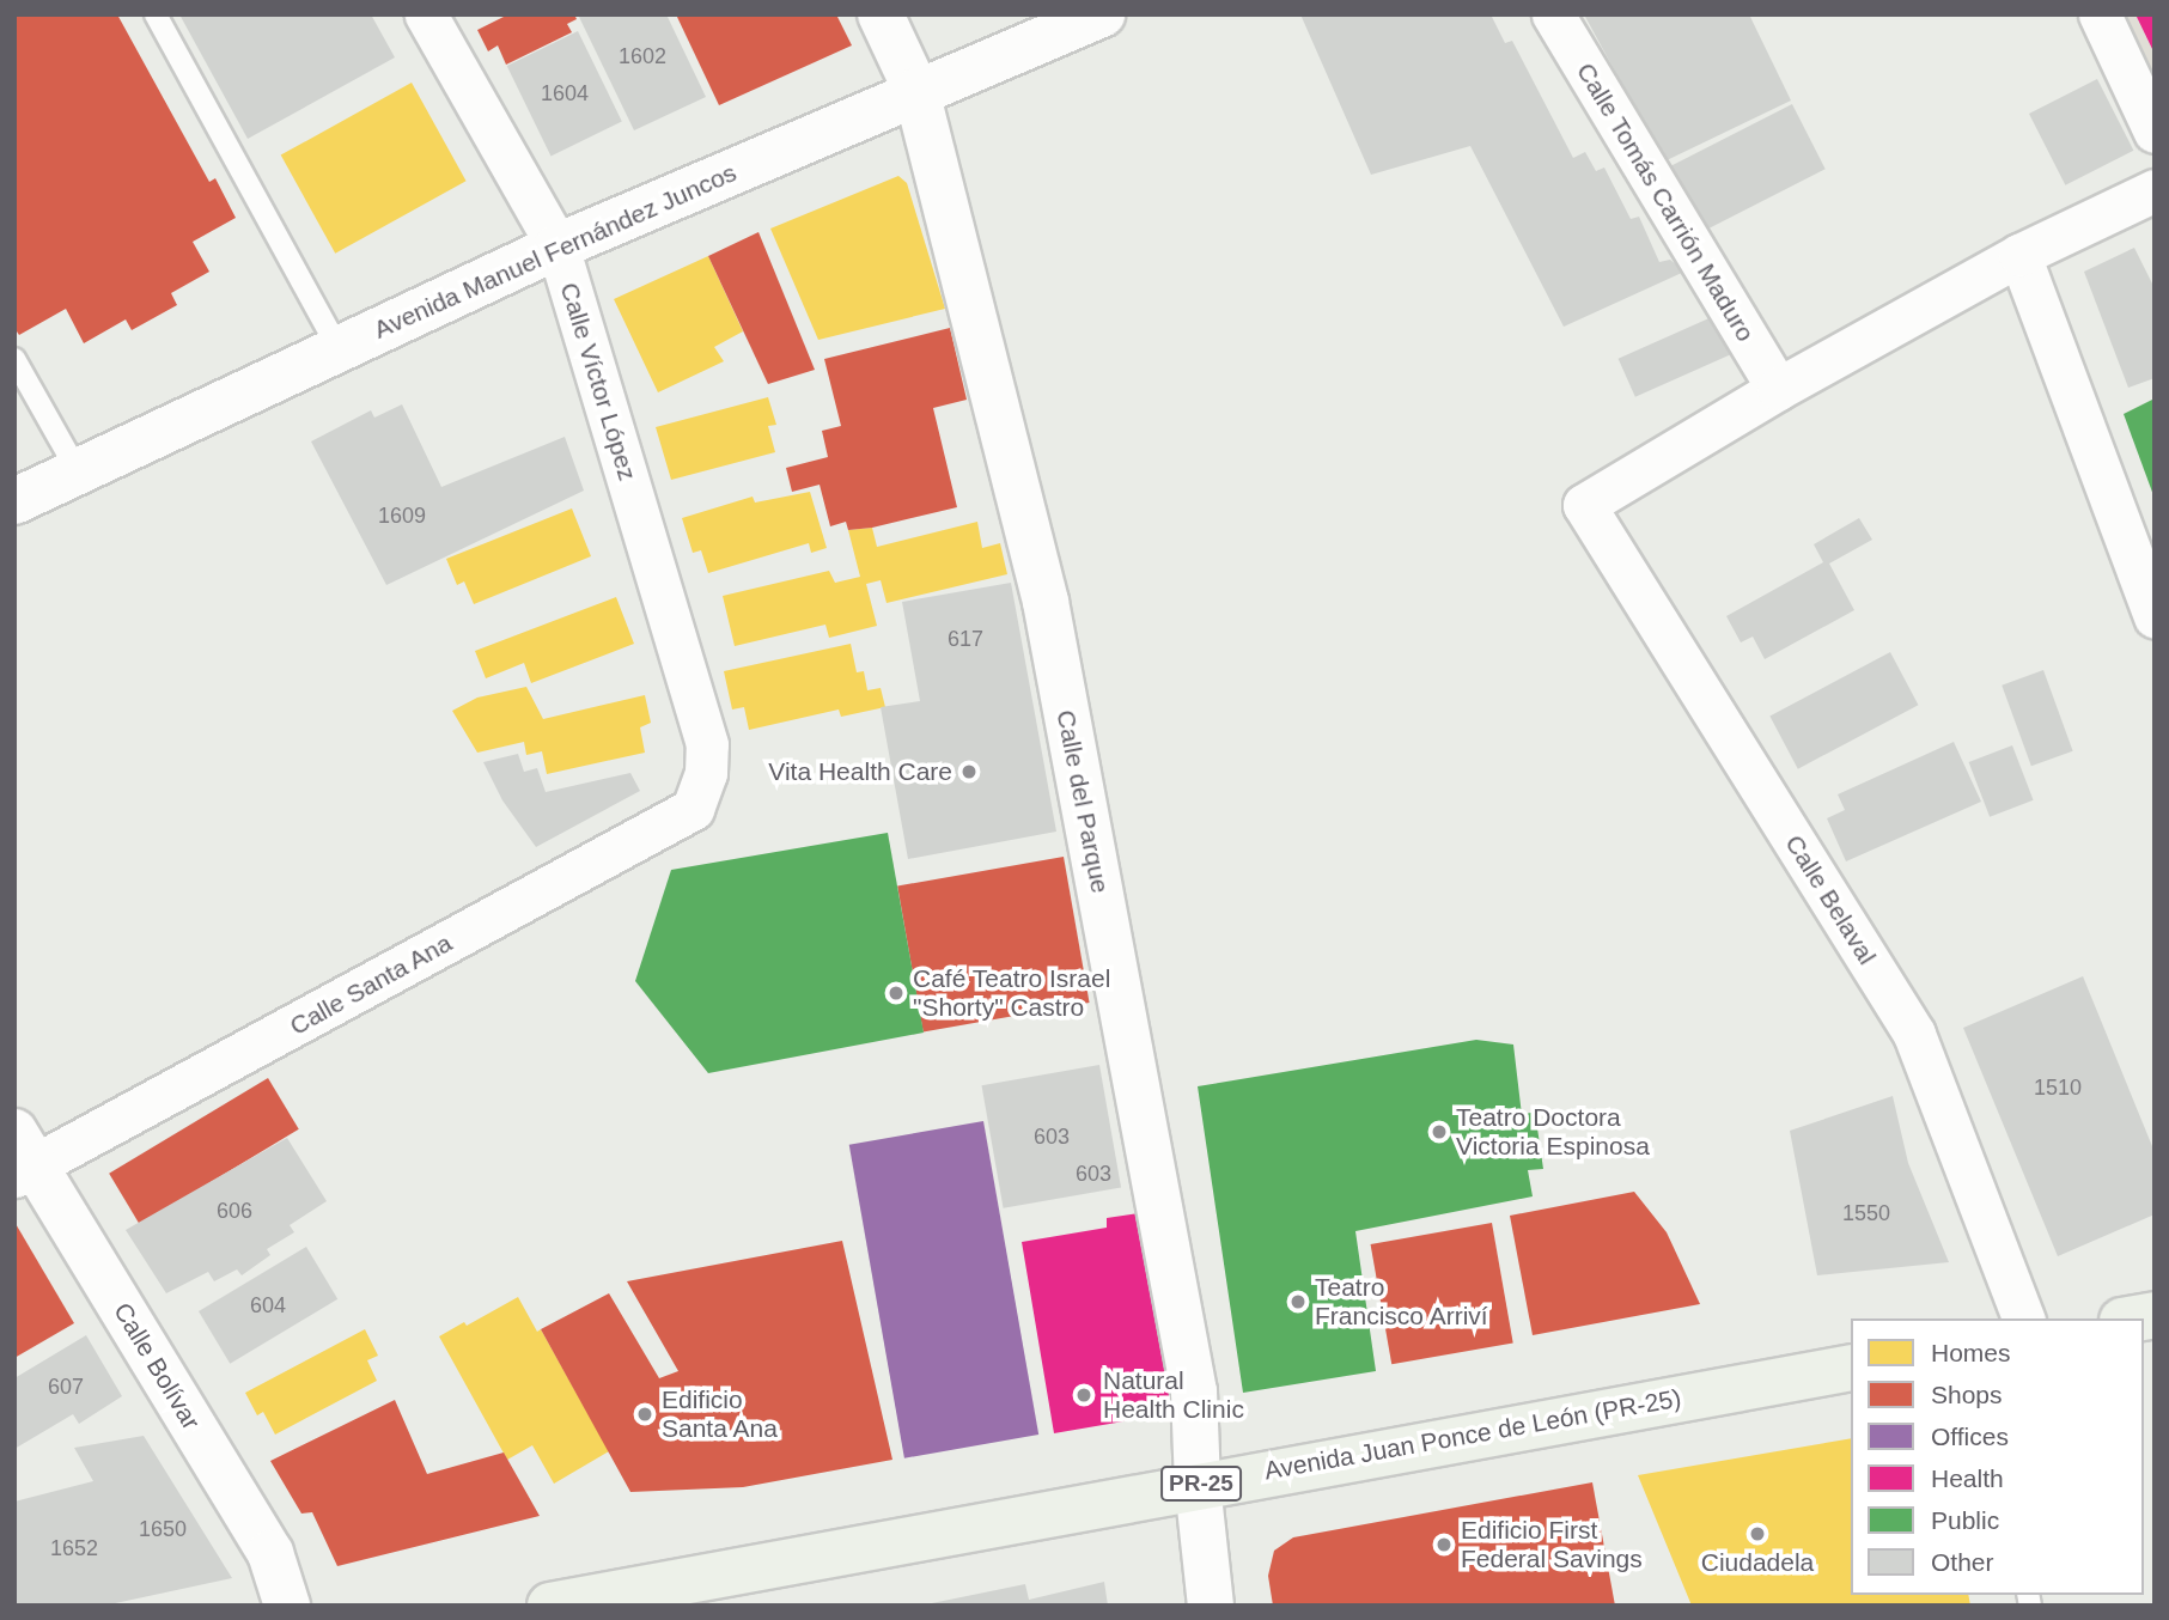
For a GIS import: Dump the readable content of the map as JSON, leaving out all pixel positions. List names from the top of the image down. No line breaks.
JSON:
{"streets":{"main road":["Avenida Juan Ponce de León (PR-25)","PR-25"],"street":["Calle Tomás Carrión Maduro","Avenida Manuel Fernández Juncos","Calle Víctor López","Calle del Parque","Calle Belaval","Calle Santa Ana","Calle Bolívar"]},"crossings":[["Calle Tomás Carrión Maduro","Calle Belaval"],["Avenida Manuel Fernández Juncos","Calle Víctor López"],["Avenida Manuel Fernández Juncos","Calle del Parque"],["Calle Víctor López","Calle Santa Ana"],["Calle del Parque","Avenida Juan Ponce de León (PR-25)"],["Calle Santa Ana","Calle Bolívar"]],"places":["Vita Health Care","Café Teatro Israel \"Shorty\" Castro","Teatro Doctora Victoria Espinosa","Teatro Francisco Arriví","Natural Health Clinic","Edificio Santa Ana","Ciudadela","Edificio First Federal Savings"],"house_numbers":["1602","1604","1609","617","1510","603","603","606","1550","604","607","1650","1652"],"legend":["Homes","Shops","Offices","Health","Public","Other"]}
